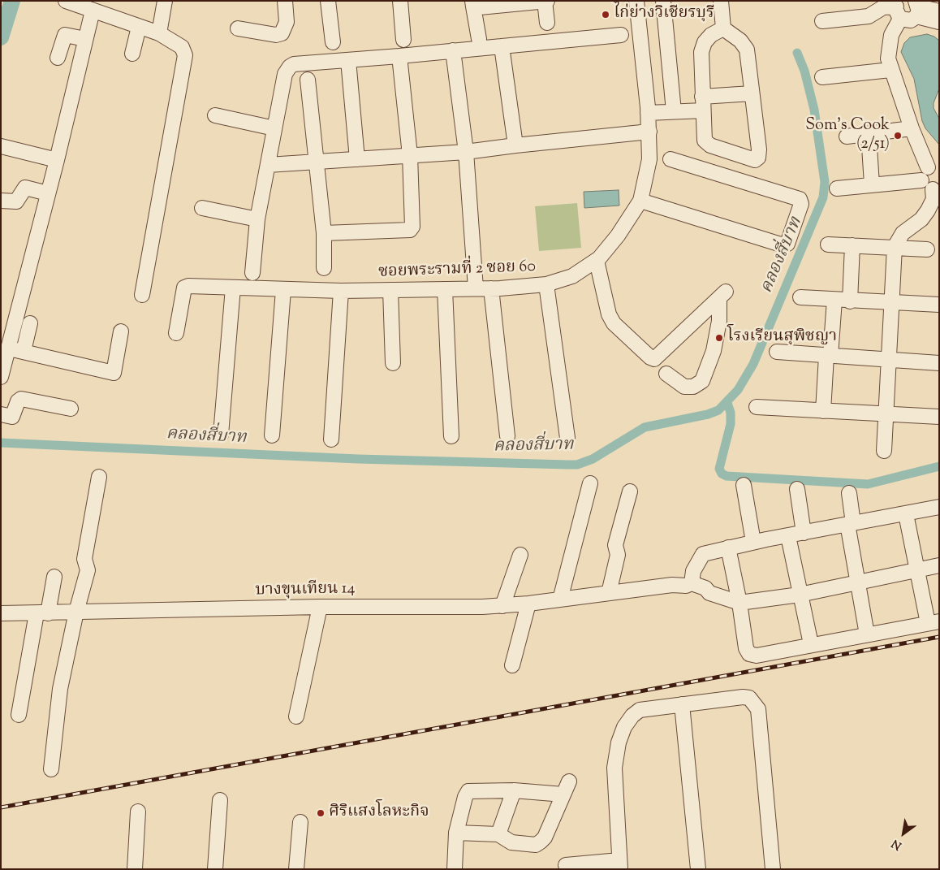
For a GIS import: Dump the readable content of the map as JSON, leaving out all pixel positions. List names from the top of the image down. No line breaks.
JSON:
{"streets":{"street":["ซอยพระรามที่ 2 ซอย 60","บางขุนเทียน 14"]},"water":["คลองสี่บาท"],"places":["ไก่ย่างวิเชียรบุรี","Som's Cook (2/51)","โรงเรียนสุพิชญา","ศิริแสงโลหะกิจ"],"north":"bottom left"}
